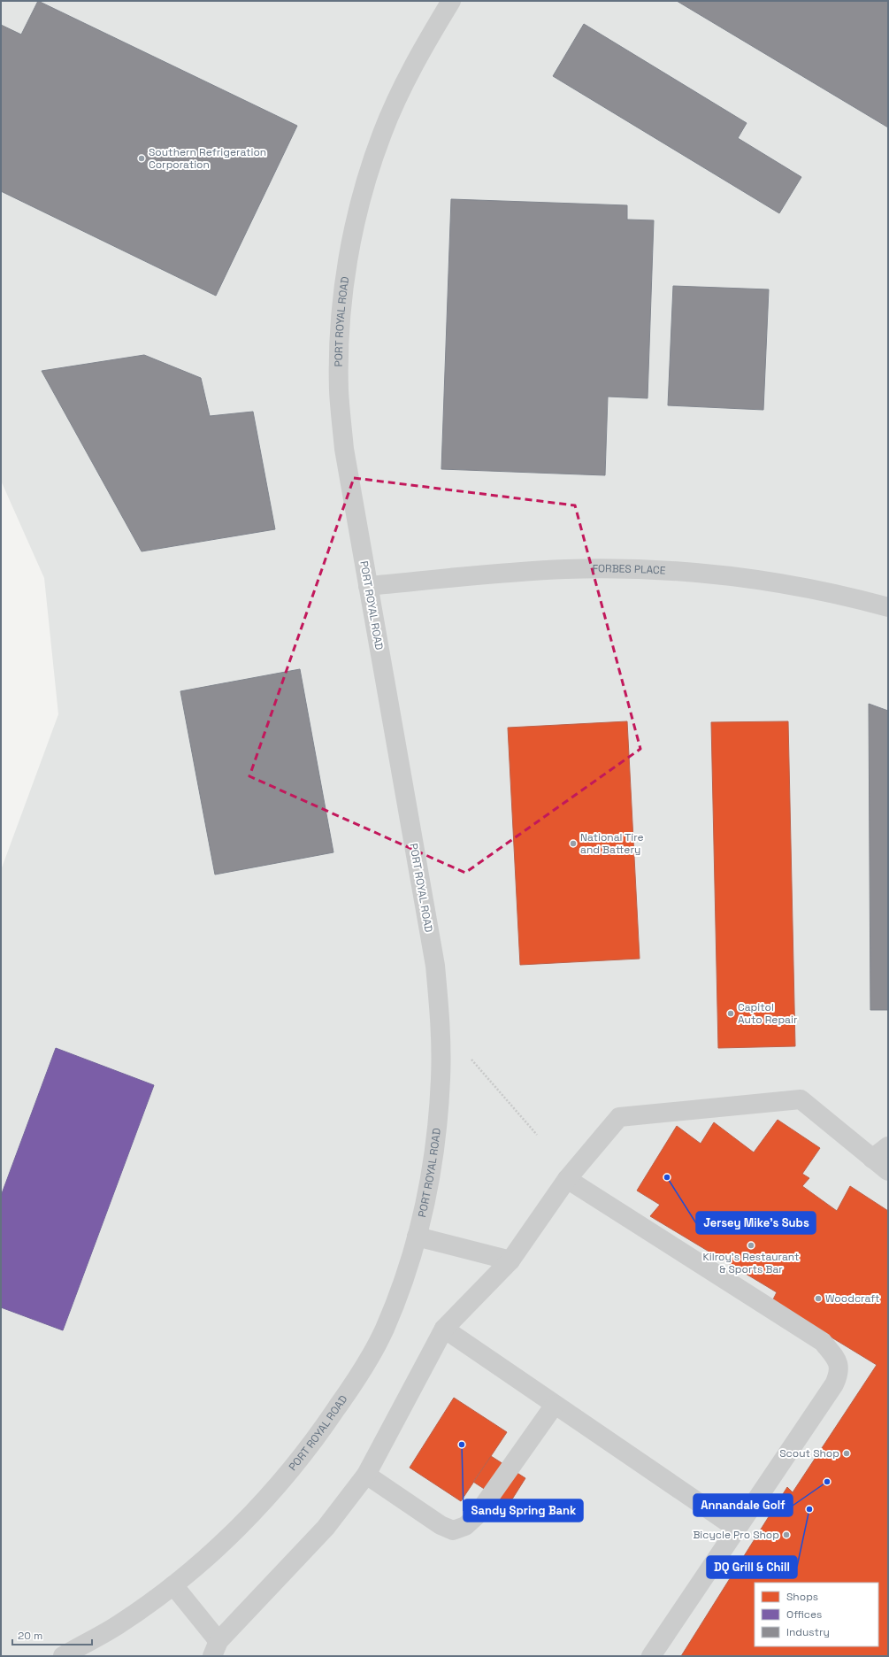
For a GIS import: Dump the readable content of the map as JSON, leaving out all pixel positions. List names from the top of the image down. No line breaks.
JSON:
{"streets":{"street":["PORT ROYAL ROAD","FORBES PLACE"]},"crossings":[["PORT ROYAL ROAD","FORBES PLACE"]],"places":["Southern Refrigeration Corporation","National Tire and Battery","Capitol Auto Repair","Jersey Mike's Subs","Kilroy's Restaurant & Sports Bar","Woodcraft","Sandy Spring Bank","Scout Shop","Annandale Golf","DQ Grill & Chill","Bicycle Pro Shop"],"legend":["Shops","Offices","Industry"],"scale_bar":"20 m"}
